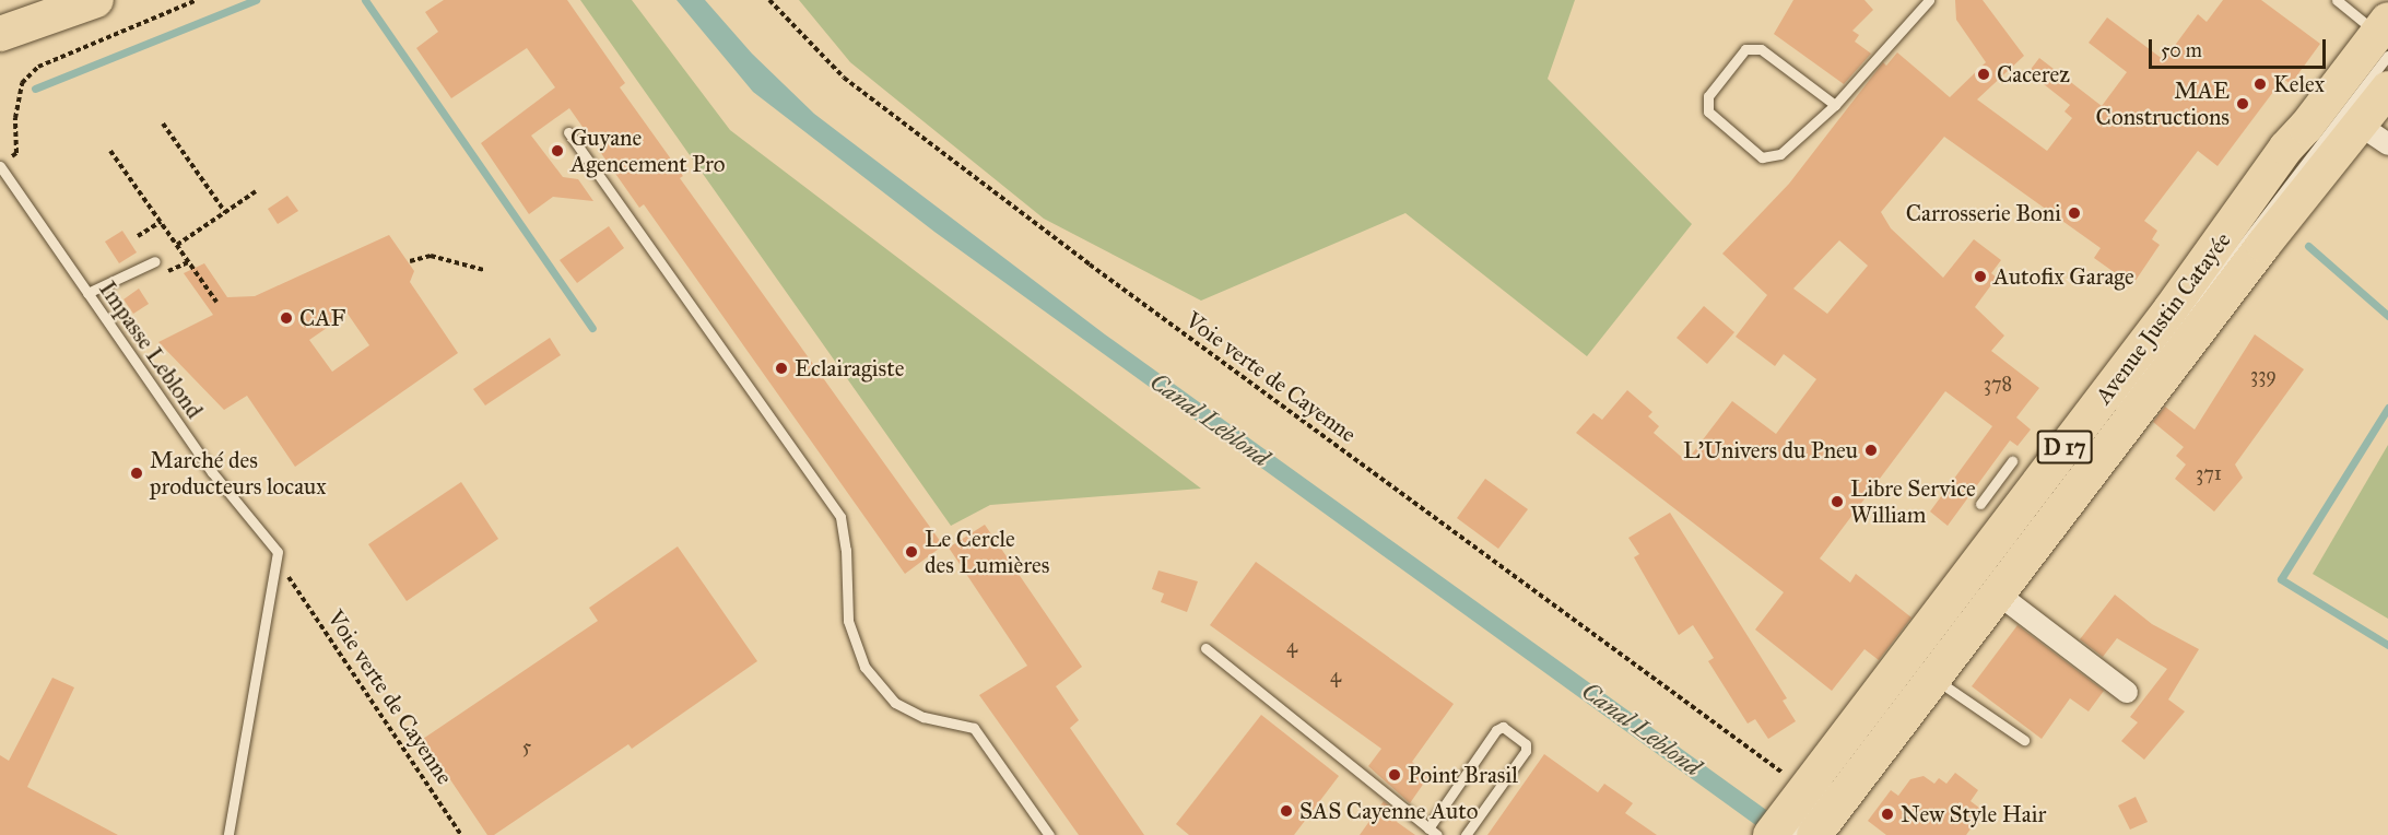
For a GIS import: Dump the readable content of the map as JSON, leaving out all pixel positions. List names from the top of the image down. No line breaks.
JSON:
{"streets":{"main road":["Avenue Justin Catayée","D 17"],"lane":["Impasse Leblond"],"path":["Voie verte de Cayenne"]},"crossings":[["Avenue Justin Catayée","Voie verte de Cayenne"]],"water":["Canal Leblond"],"places":["Cacerez","Kelex","MAE Constructions","Guyane Agencement Pro","Carrosserie Boni","Autofix Garage","CAF","Eclairagiste","L'Univers du Pneu","Marché des producteurs locaux","Libre Service William","Le Cercle des Lumières","Point Brasil","SAS Cayenne Auto","New Style Hair"],"house_numbers":["339","378","371","4","4","5"],"scale_bar":"50 m"}
